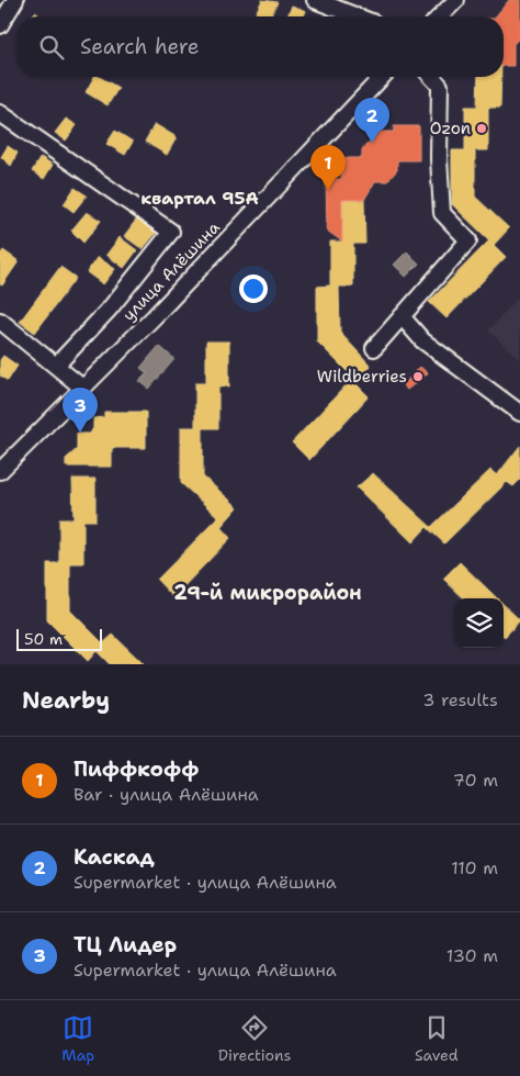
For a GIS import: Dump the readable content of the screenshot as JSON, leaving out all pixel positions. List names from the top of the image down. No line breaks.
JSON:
{"streets":{"street":["улица Алёшина"]},"districts":["квартал 95А","29-й микрорайон"],"places":["Ozon","Wildberries"],"scale_bar":"50 m","page":{"search":"Search here","pins":["2","1","3"],"scale":"50 m","heading":["Nearby","3 results"],"list":[{"mark":"1","name":"Пиффкофф","note":"Bar · улица Алёшина","value":"70 m"},{"mark":"2","name":"Каскад","note":"Supermarket · улица Алёшина","value":"110 m"},{"mark":"3","name":"ТЦ Лидер","note":"Supermarket · улица Алёшина","value":"130 m"}],"nav":["Map","Directions","Saved"]}}
